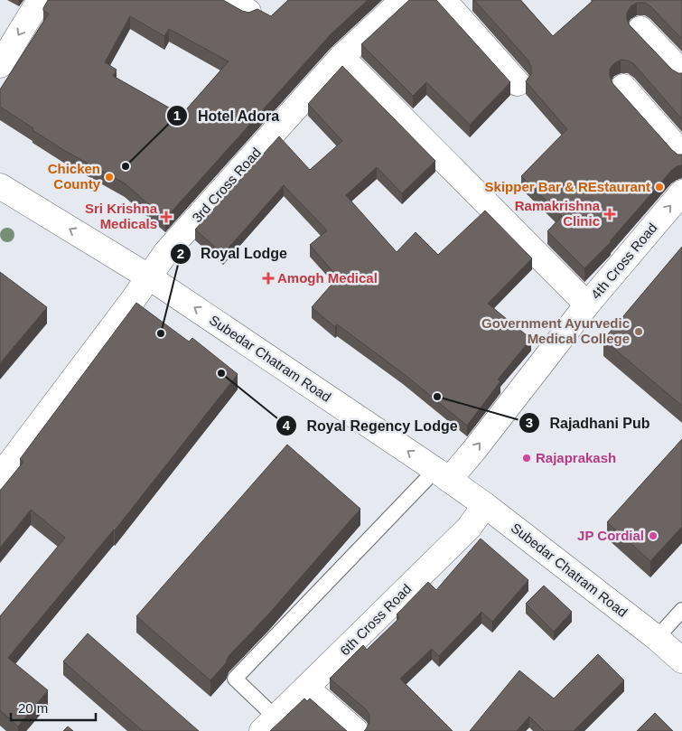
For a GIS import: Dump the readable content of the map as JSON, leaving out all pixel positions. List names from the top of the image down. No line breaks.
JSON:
{"streets":{"street":["3rd Cross Road","4th Cross Road","Subedar Chatram Road","6th Cross Road"]},"crossings":[["3rd Cross Road","Subedar Chatram Road"],["4th Cross Road","Subedar Chatram Road"],["Subedar Chatram Road","6th Cross Road"]],"one_way":["4th Cross Road","Subedar Chatram Road"],"places":{"other":["Hotel Adora","Chicken County","Skipper Bar & REstaurant","Government Ayurvedic Medical College","Royal Lodge","Royal Regency Lodge","Rajadhani Pub","Rajaprakash","JP Cordial"],"health":["Ramakrishna Clinic","Sri Krishna Medicals","Amogh Medical"]},"scale_bar":"20 m"}
